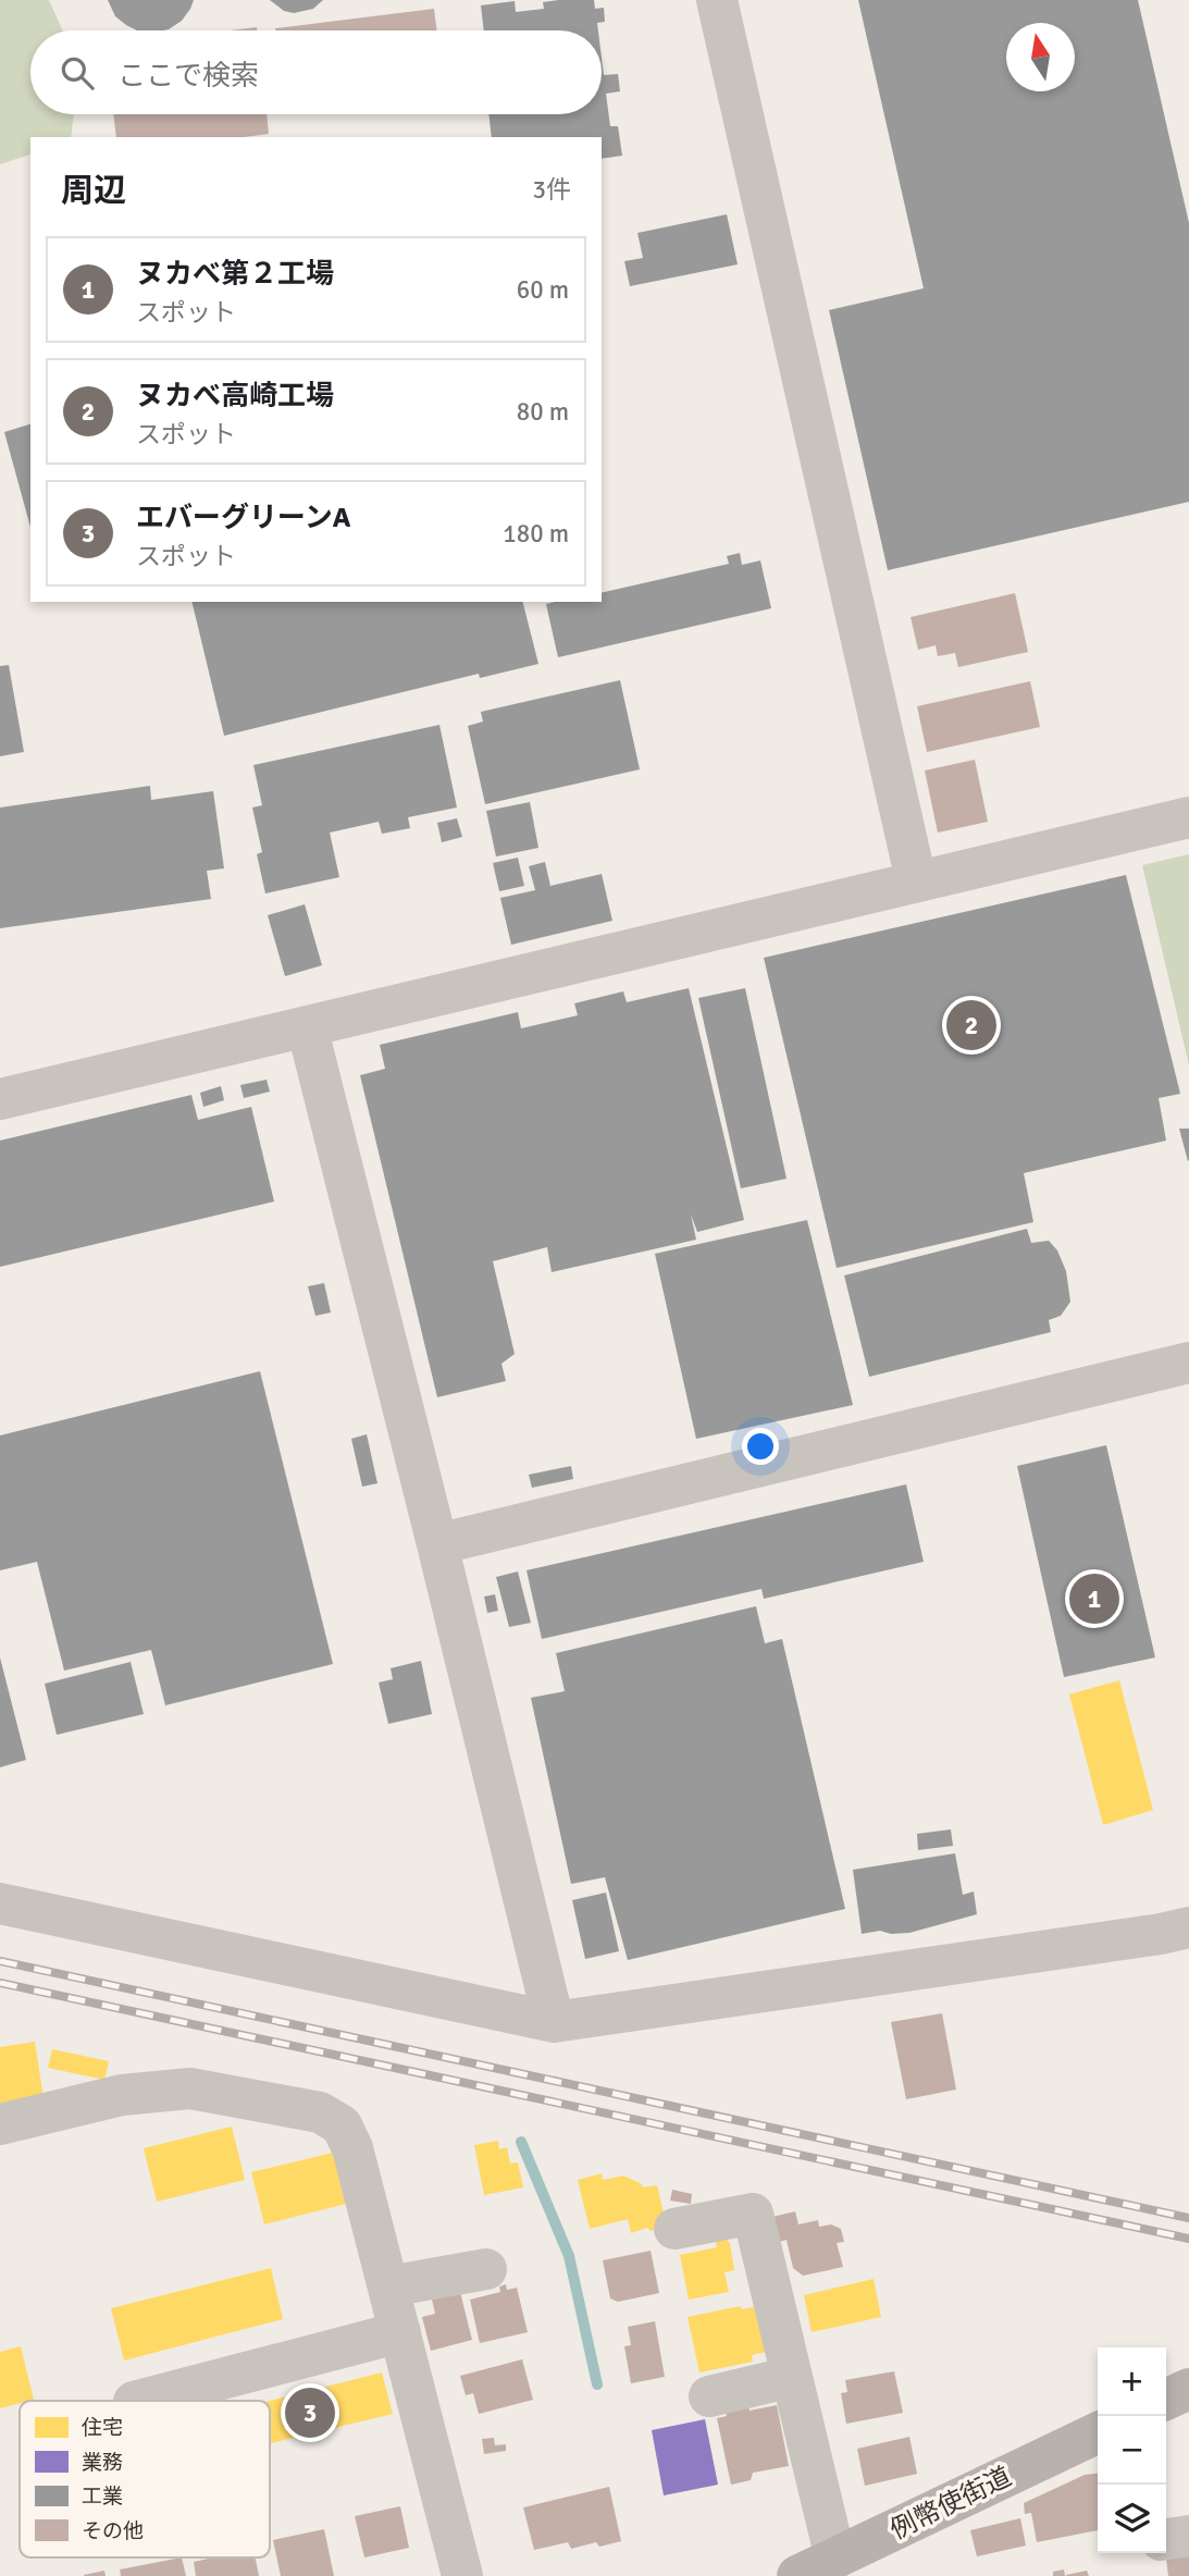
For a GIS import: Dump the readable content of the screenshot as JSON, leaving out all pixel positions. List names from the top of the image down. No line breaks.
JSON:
{"streets":{"main road":["例幣使街道"]},"legend":["住宅","業務","工業","その他"],"north":"top","page":{"search":"ここで検索","heading":["周辺","3件"],"list":[{"mark":"1","name":"ヌカべ第２工場","note":"スポット","value":"60 m"},{"mark":"2","name":"ヌカべ高崎工場","note":"スポット","value":"80 m"},{"mark":"3","name":"エバーグリーンA","note":"スポット","value":"180 m"}],"pins":["2","1","3"],"map_buttons":["+","−"]}}
